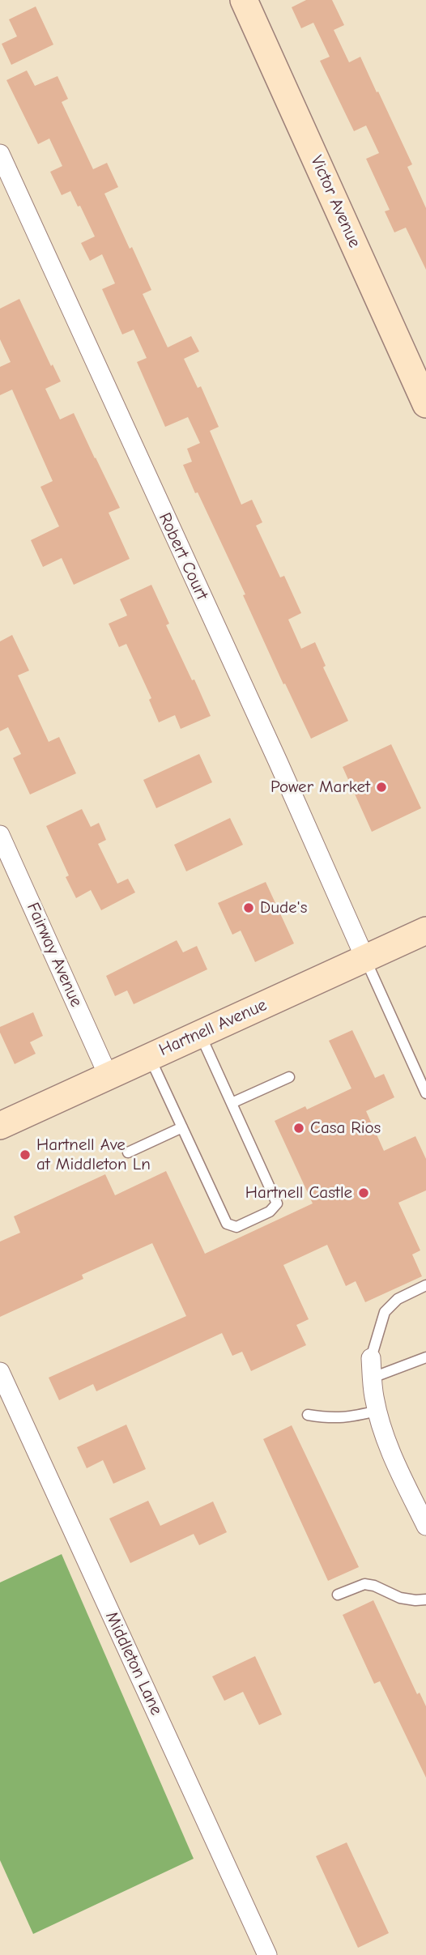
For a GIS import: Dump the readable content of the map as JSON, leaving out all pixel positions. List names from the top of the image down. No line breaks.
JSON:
{"streets":{"main road":["Victor Avenue","Hartnell Avenue"],"street":["Robert Court","Fairway Avenue","Middleton Lane"]},"crossings":[["Robert Court","Hartnell Avenue"],["Fairway Avenue","Hartnell Avenue"]],"places":["Power Market","Dude's","Casa Rios","Hartnell Ave at Middleton Ln","Hartnell Castle"]}
